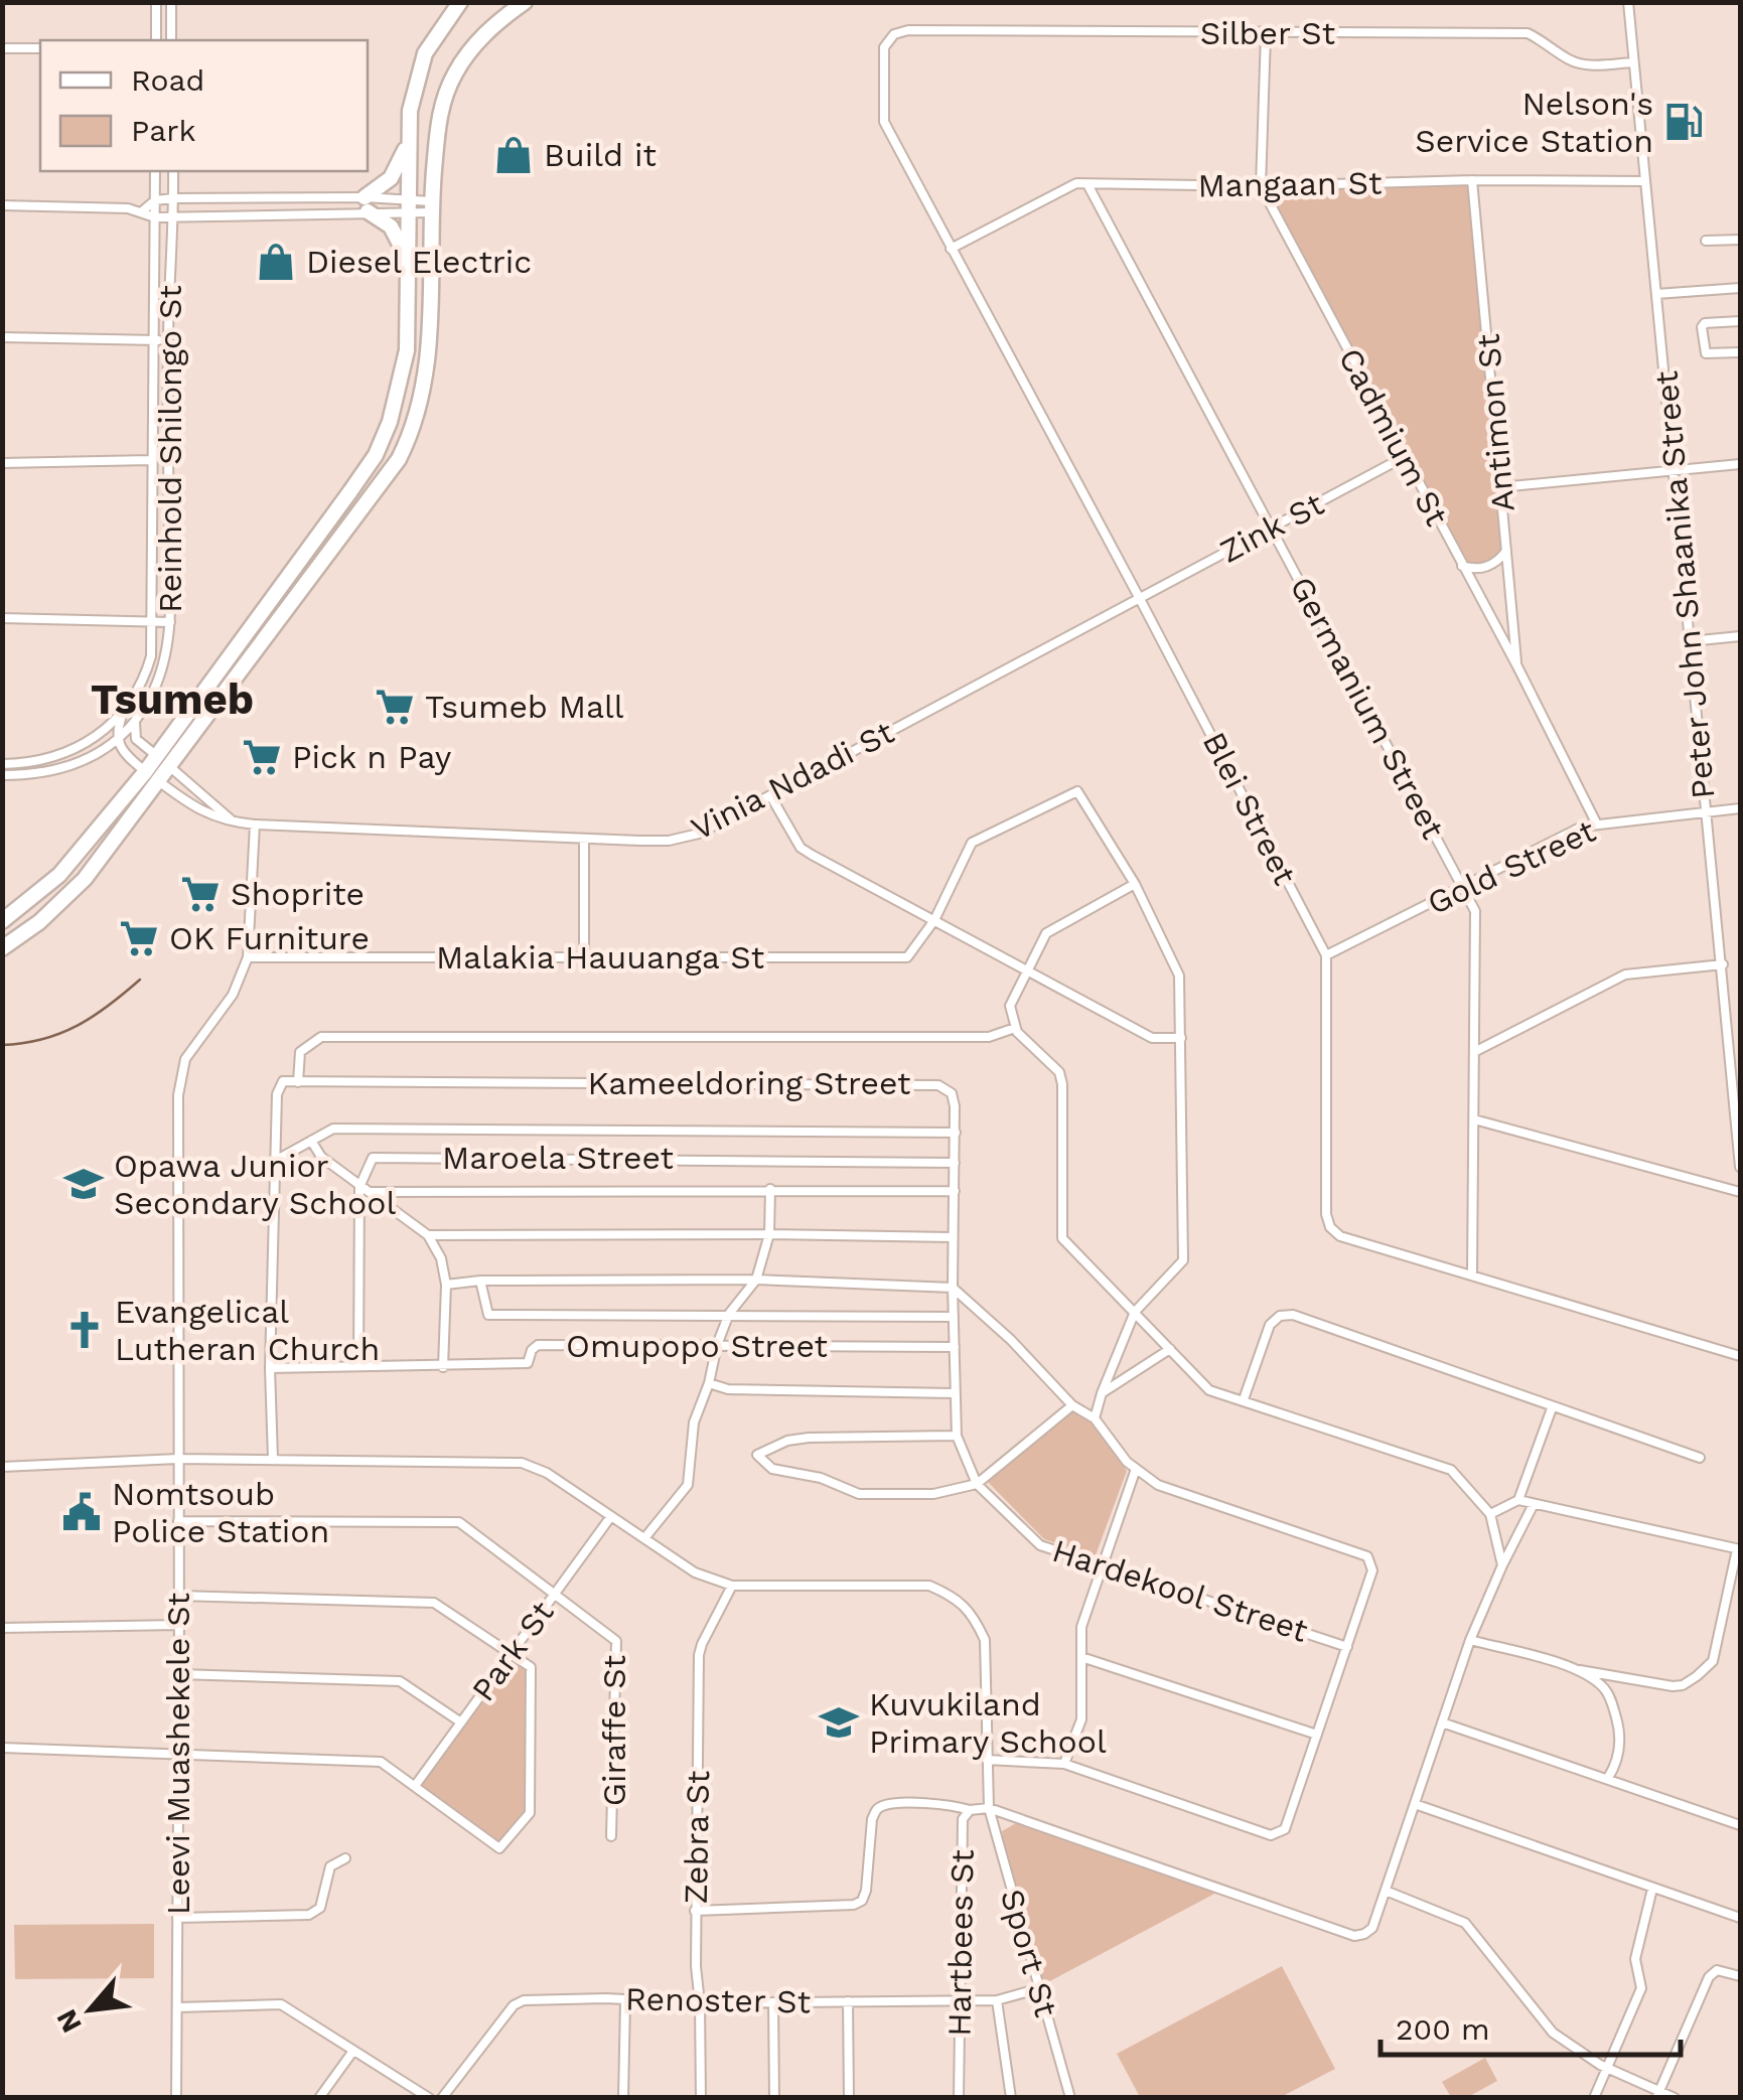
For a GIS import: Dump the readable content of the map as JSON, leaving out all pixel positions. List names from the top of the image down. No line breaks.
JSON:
{"streets":{"street":["Silber St","Mangaan St","Antimon St","Cadmium St","Reinhold Shilongo St","Zink St","Peter John Shaanika Street","Germanium Street","Vinia Ndadi St","Blei Street","Gold Street","Malakia Hauuanga St","Kameeldoring Street","Maroela Street","Omupopo Street","Hardekool Street","Park St","Giraffe St","Leevi Muashekele St","Zebra St","Hartbees St","Sport St","Renoster St"]},"crossings":[["Silber St","Cadmium St"],["Silber St","Peter John Shaanika Street"],["Silber St","Blei Street"],["Mangaan St","Antimon St"],["Mangaan St","Cadmium St"],["Mangaan St","Peter John Shaanika Street"],["Mangaan St","Germanium Street"],["Mangaan St","Blei Street"],["Antimon St","Cadmium St"],["Cadmium St","Zink St"],["Cadmium St","Gold Street"],["Zink St","Germanium Street"],["Zink St","Vinia Ndadi St"],["Zink St","Blei Street"],["Peter John Shaanika Street","Gold Street"],["Germanium Street","Blei Street"],["Germanium Street","Gold Street"],["Vinia Ndadi St","Blei Street"],["Vinia Ndadi St","Leevi Muashekele St"],["Blei Street","Gold Street"],["Malakia Hauuanga St","Leevi Muashekele St"],["Kameeldoring Street","Maroela Street"],["Kameeldoring Street","Omupopo Street"],["Kameeldoring Street","Hardekool Street"],["Park St","Giraffe St"],["Zebra St","Sport St"],["Zebra St","Renoster St"],["Hartbees St","Sport St"],["Hartbees St","Renoster St"],["Sport St","Renoster St"]],"districts":["Tsumeb"],"places":{"fuel station":["Nelson's Service Station"],"shop":["Build it","Diesel Electric"],"supermarket":["Tsumeb Mall","Pick n Pay","Shoprite","OK Furniture"],"school or university":["Opawa Junior Secondary School","Kuvukiland Primary School"],"church":["Evangelical Lutheran Church"],"public building":["Nomtsoub Police Station"]},"legend":["Road","Park"],"scale_bar":"200 m","north":"bottom left"}
